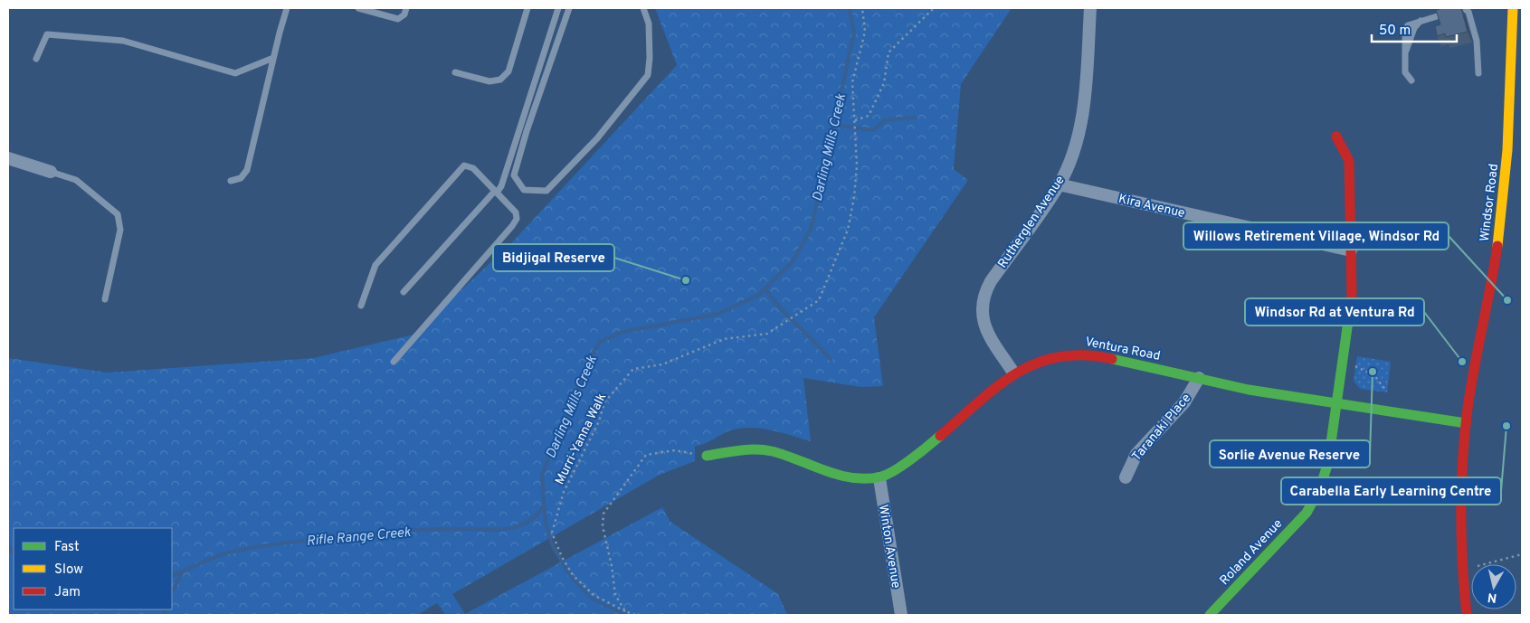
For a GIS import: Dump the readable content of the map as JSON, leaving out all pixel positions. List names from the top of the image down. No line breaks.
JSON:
{"streets":{"street":["Windsor Road","Kira Avenue","Rutherglen Avenue","Ventura Road","Taranaki Place","Winton Avenue","Roland Avenue"],"path":["Murri-Yanna Walk"]},"crossings":[["Windsor Road","Ventura Road"],["Kira Avenue","Rutherglen Avenue"],["Kira Avenue","Roland Avenue"],["Rutherglen Avenue","Ventura Road"],["Ventura Road","Taranaki Place"],["Ventura Road","Winton Avenue"],["Ventura Road","Roland Avenue"]],"water":["Darling Mills Creek","Rifle Range Creek"],"places":["Bidjigal Reserve","Willows Retirement Village, Windsor Rd","Windsor Rd at Ventura Rd","Sorlie Avenue Reserve","Carabella Early Learning Centre"],"legend":["Fast","Slow","Jam"],"scale_bar":"50 m","north":"bottom"}
